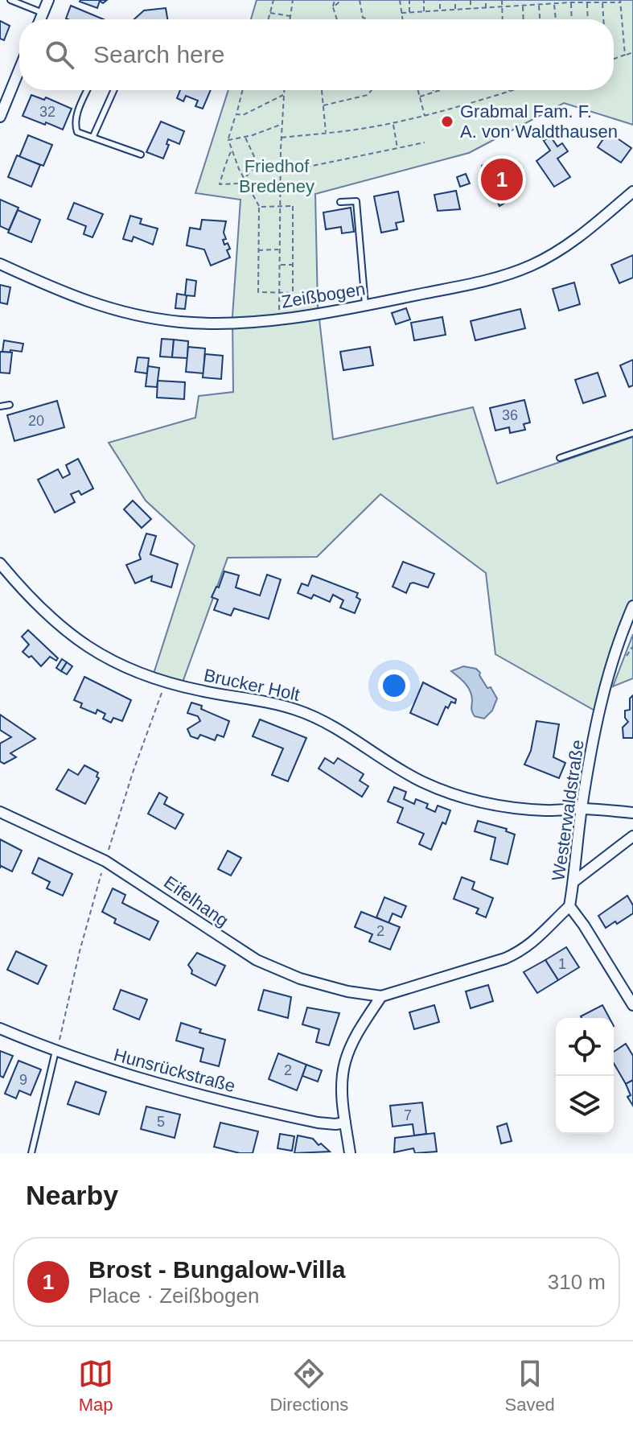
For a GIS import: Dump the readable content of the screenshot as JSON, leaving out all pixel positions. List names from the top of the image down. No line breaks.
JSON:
{"streets":{"street":["Zeißbogen","Brucker Holt","Westerwaldstraße","Eifelhang","Hunsrückstraße"]},"crossings":[["Brucker Holt","Westerwaldstraße"]],"parks":["Friedhof Bredeney"],"places":["Grabmal Fam. F. A. von Waldthausen"],"house_numbers":["32","36","20","2","1","2","9","7","5"],"page":{"search":"Search here","pins":"1","heading":"Nearby","list":[{"mark":"1","name":"Brost - Bungalow-Villa","note":"Place · Zeißbogen","value":"310 m"}],"nav":["Map","Directions","Saved"]}}
